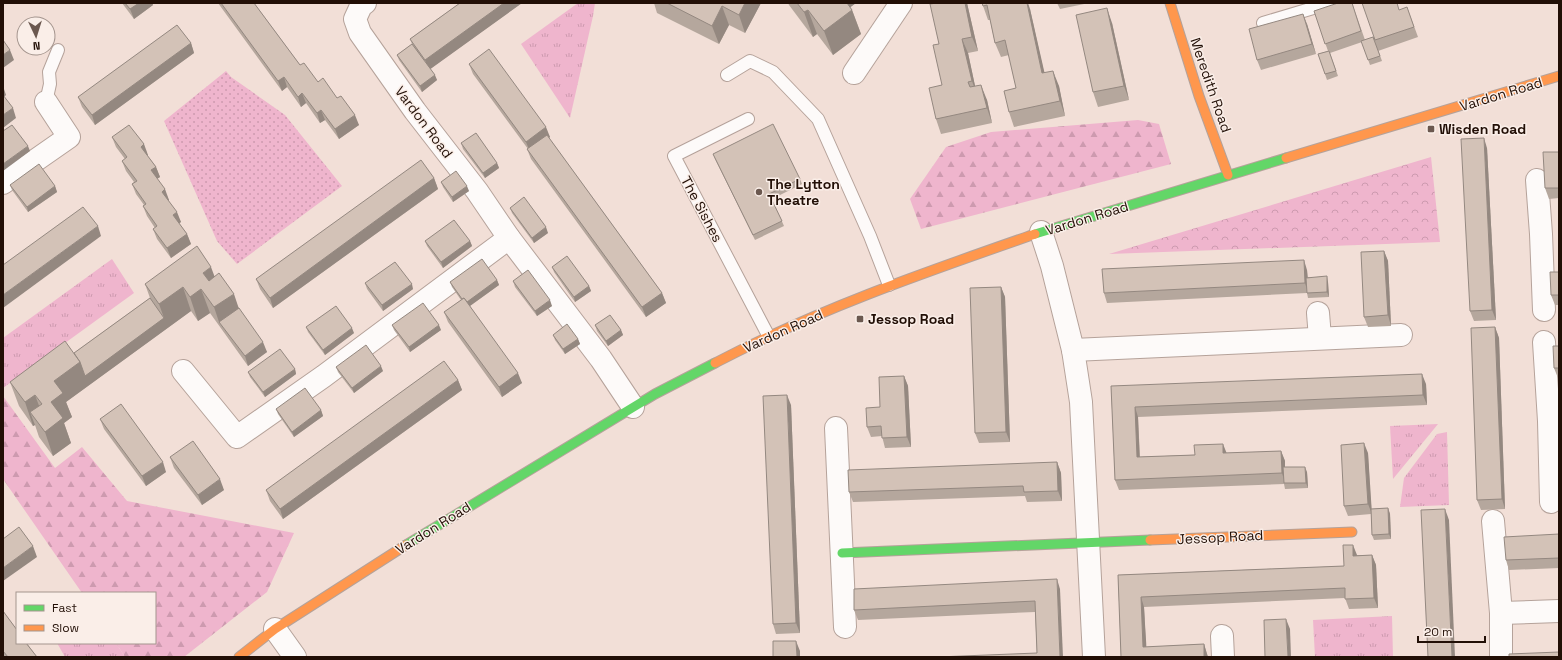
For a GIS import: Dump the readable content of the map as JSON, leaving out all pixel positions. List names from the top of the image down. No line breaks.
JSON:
{"streets":{"street":["Meredith Road","Vardon Road","Jessop Road"],"lane":["The Sishes"]},"crossings":[["Meredith Road","Vardon Road"],["Vardon Road","The Sishes"]],"places":{"transit":["Wisden Road","Jessop Road"],"other":["The Lytton Theatre"]},"legend":["Fast","Slow"],"scale_bar":"20 m","north":"bottom"}
